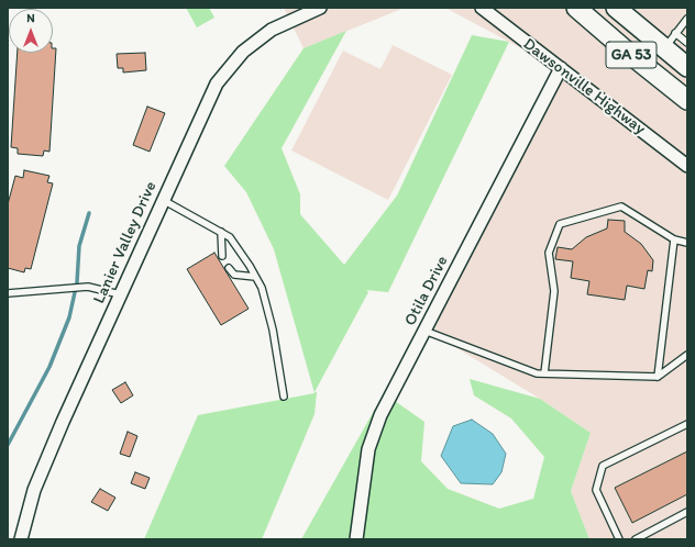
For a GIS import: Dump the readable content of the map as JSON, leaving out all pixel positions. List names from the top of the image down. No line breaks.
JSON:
{"streets":{"main road":["GA 53"],"street":["Dawsonville Highway","Lanier Valley Drive","Otila Drive"]},"crossings":[["Dawsonville Highway","Otila Drive"]],"north":"top"}
